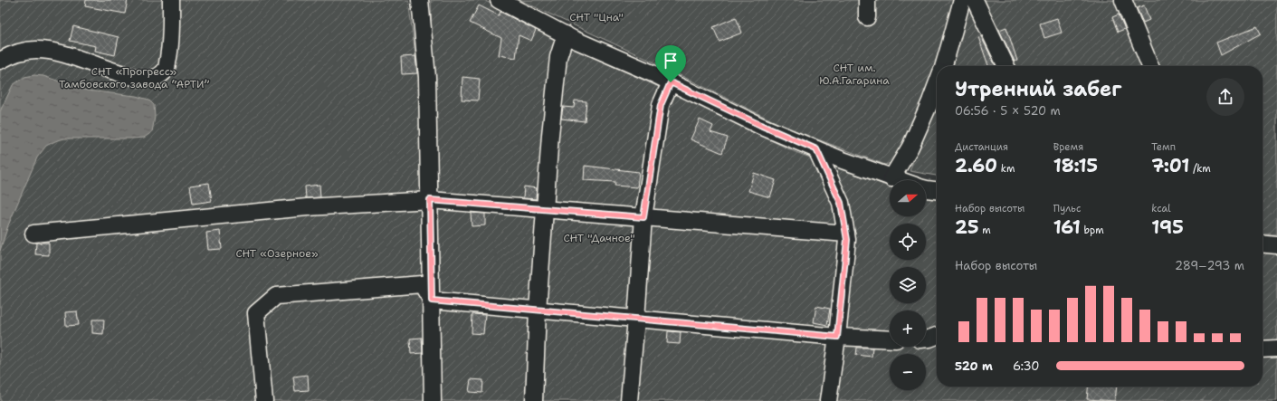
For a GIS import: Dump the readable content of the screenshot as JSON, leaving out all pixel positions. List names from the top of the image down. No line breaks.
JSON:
{"parks":["СНТ \"Цна\"","СНТ им. Ю.А.Гагарина","СНТ «Прогресс» Тамбовского завода “АРТИ”","СНТ \"Дачное\"","СНТ «Озерное»"],"north":"right","page":{"heading":["Утренний забег","06:56 · 5 × 520 m"],"stats":[["Дистанция","2.60 km"],["Время","18:15"],["Темп","7:01 /km"],["Набор высоты","25 m"],["Пульс","161 bpm"],["kcal","195"]],"map_buttons":["+","−"],"chart":["Набор высоты","289–293 m"],"list":[{"name":"520 m","note":"6:30"}]}}
